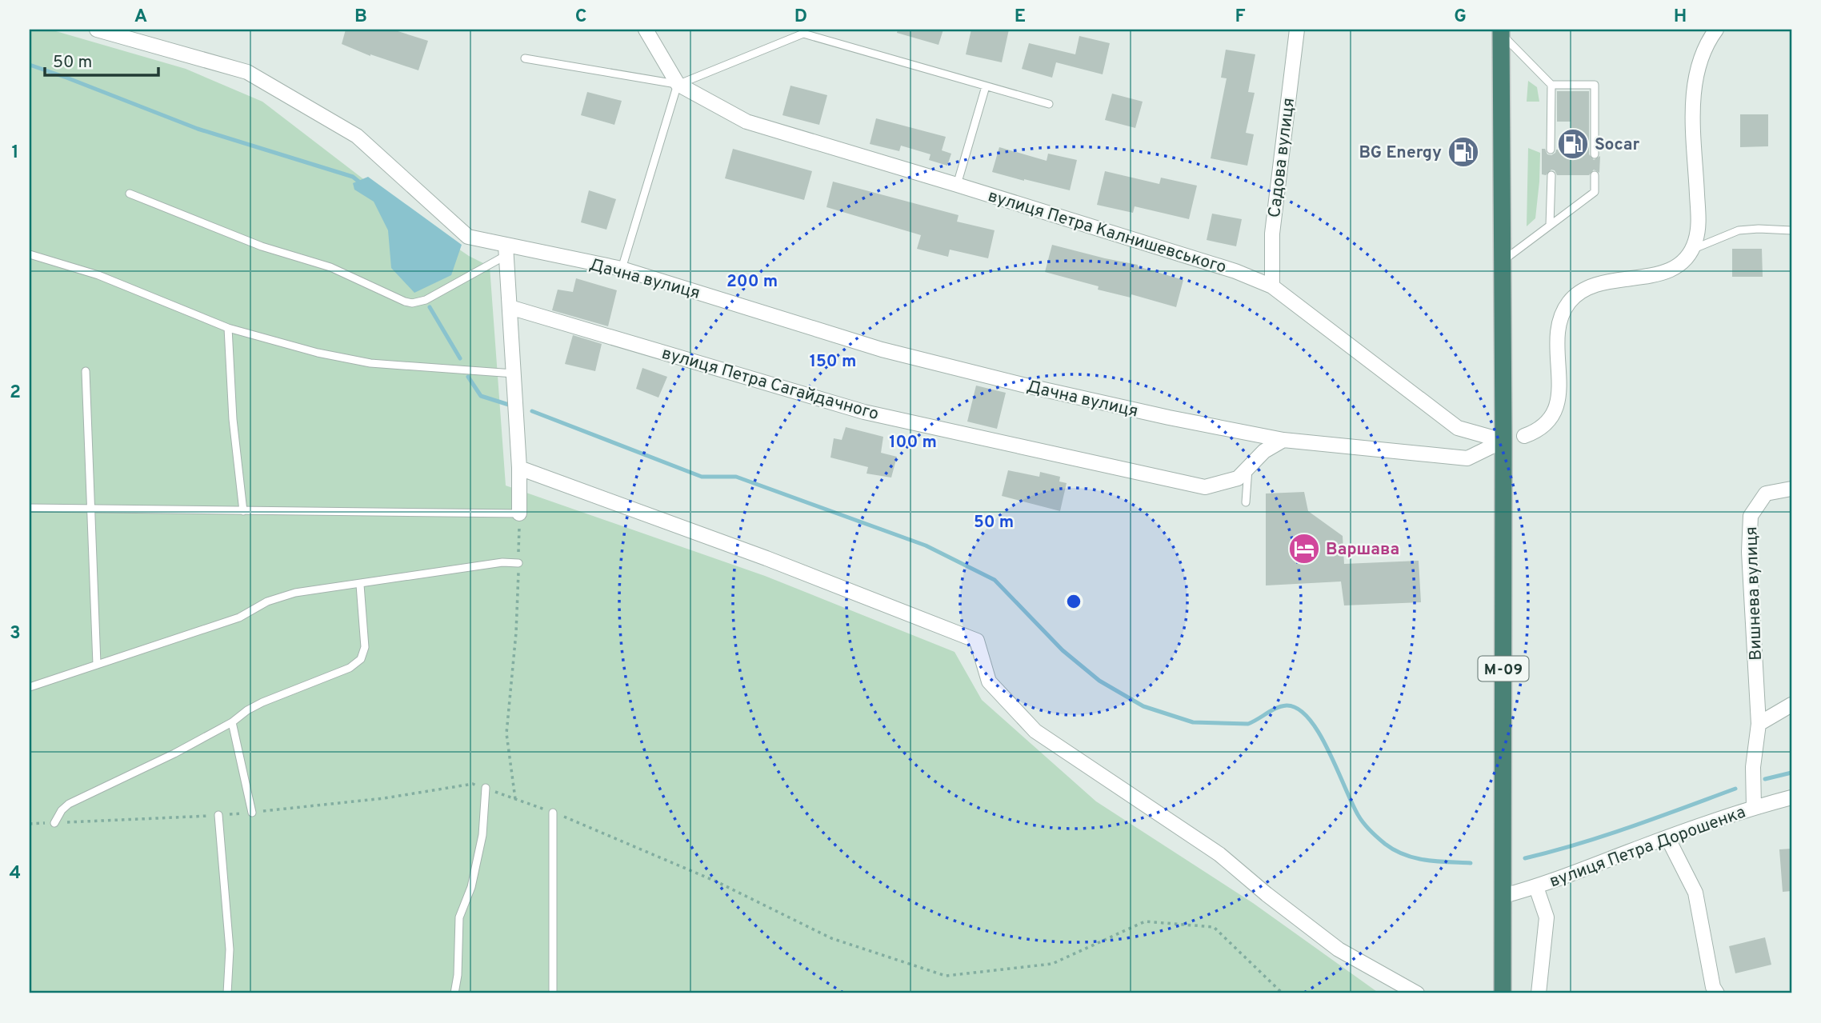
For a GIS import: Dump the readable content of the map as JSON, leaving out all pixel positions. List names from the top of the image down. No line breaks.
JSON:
{"streets":{"highway":["М-09"],"street":["Садова вулиця","вулиця Петра Калнишевського","Дачна вулиця","вулиця Петра Сагайдачного","Вишнева вулиця","вулиця Петра Дорошенка"]},"crossings":[["Садова вулиця","вулиця Петра Калнишевського"],["вулиця Петра Калнишевського","Дачна вулиця"],["вулиця Петра Калнишевського","М-09"],["Дачна вулиця","вулиця Петра Сагайдачного"],["Дачна вулиця","М-09"],["Вишнева вулиця","вулиця Петра Дорошенка"],["М-09","вулиця Петра Дорошенка"]],"places":{"fuel station":["Socar","BG Energy"],"hotel":["Варшава"]},"scale_bar":"50 m","grid":{"columns":["A","B","C","D","E","F","G","H"],"rows":["1","2","3","4"]},"rings":["200 m","150 m","100 m","50 m"]}
